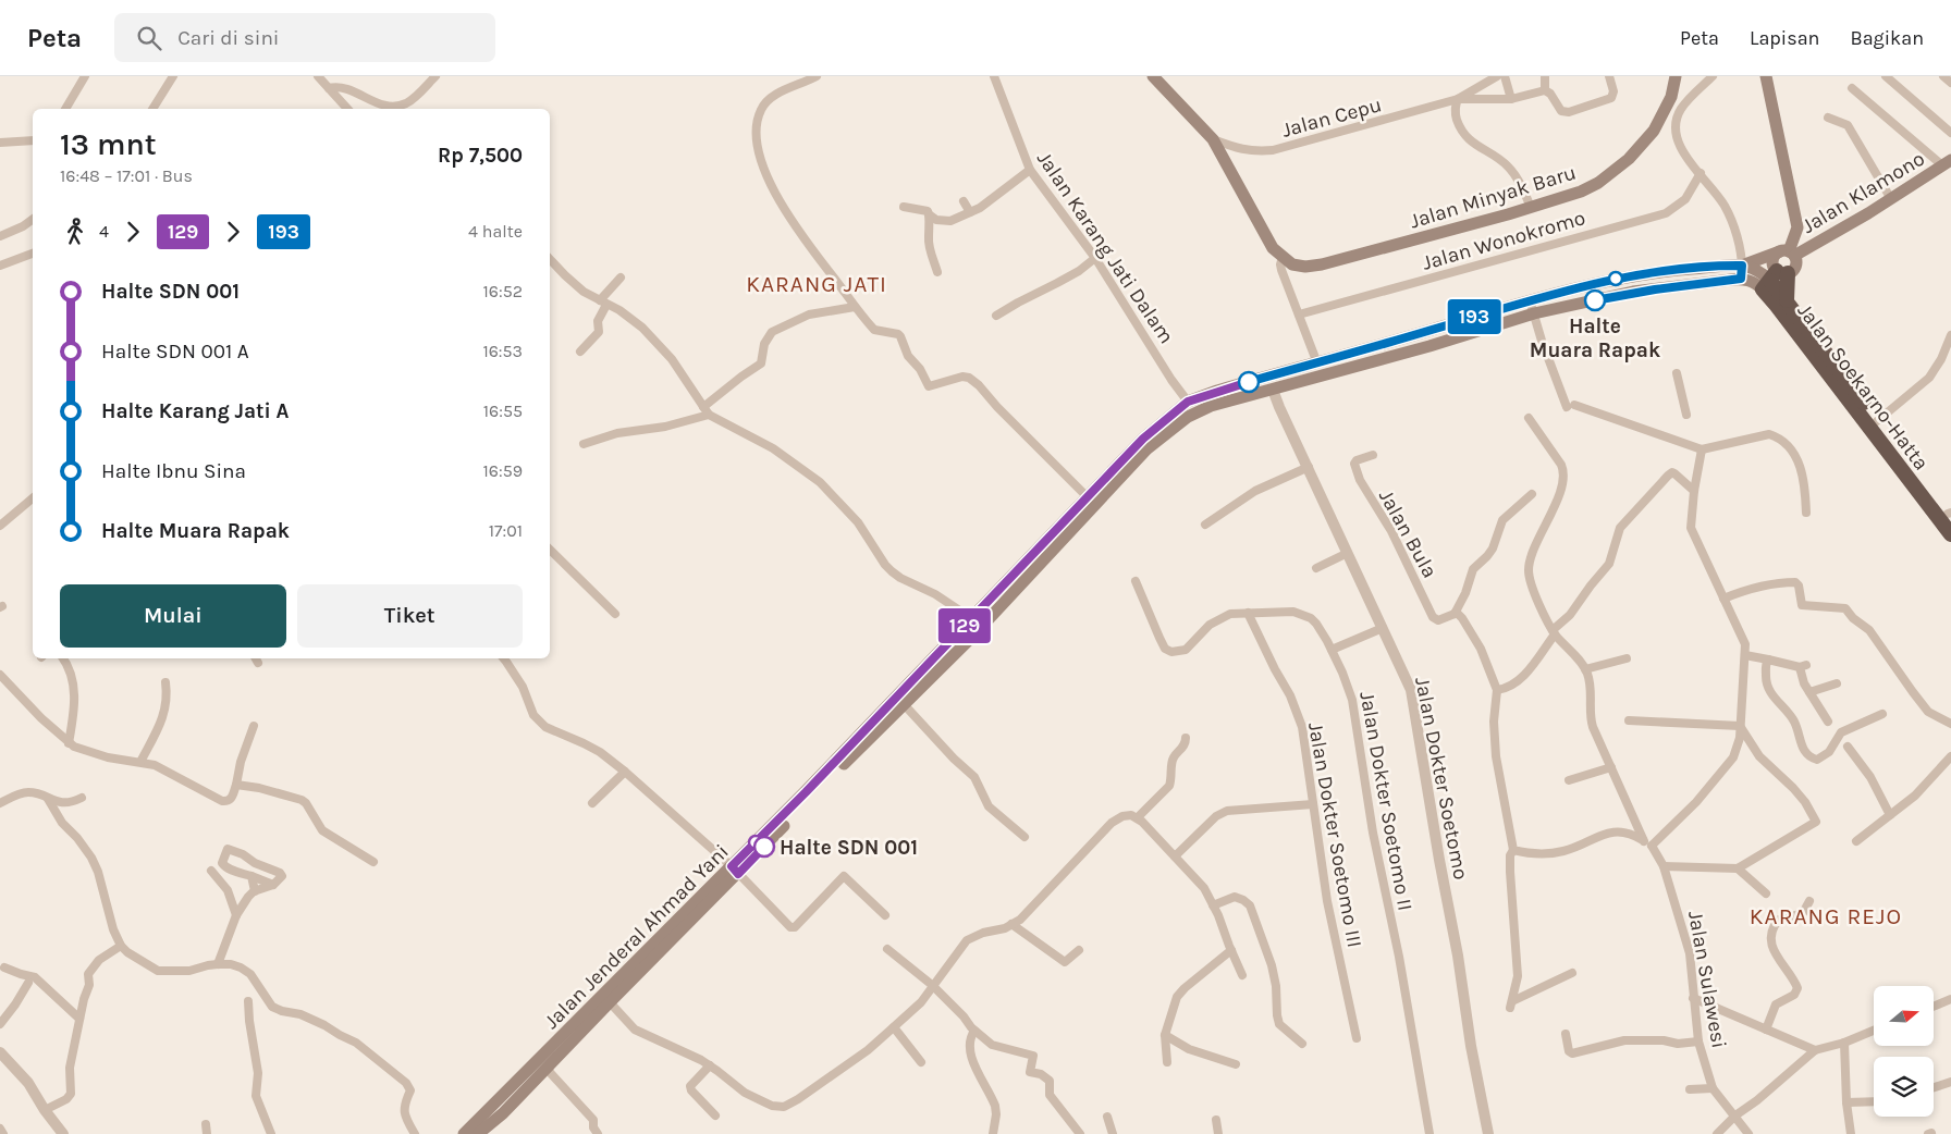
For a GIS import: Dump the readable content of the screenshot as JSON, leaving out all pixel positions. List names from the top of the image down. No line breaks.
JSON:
{"streets":{"highway":["Jalan Soekarno-Hatta"],"main road":["Jalan Klamono","Jalan Minyak Baru","Jalan Jenderal Ahmad Yani"],"street":["Jalan Cepu","Jalan Wonokromo","Jalan Karang Jati Dalam","Jalan Bula","Jalan Dokter Soetomo","Jalan Dokter Soetomo II","Jalan Dokter Soetomo III","Jalan Sulawesi"]},"crossings":[["Jalan Klamono","Jalan Jenderal Ahmad Yani"],["Jalan Karang Jati Dalam","Jalan Jenderal Ahmad Yani"],["Jalan Dokter Soetomo","Jalan Jenderal Ahmad Yani"],["Jalan Dokter Soetomo II","Jalan Dokter Soetomo III"]],"districts":["KARANG JATI","KARANG REJO"],"places":["Halte Muara Rapak","Halte SDN 001"],"lines":["bus line 193","bus line 129"],"north":"right","page":{"header":"Peta","search":"Cari di sini","nav":["Peta","Lapisan","Bagikan"],"on_map":["129","193"],"heading":["13 mnt","16:48 – 17:01 · Bus","Rp 7,500"],"legs":["4","129","193","4 halte"],"list":[{"name":"Halte SDN 001","value":"16:52"},{"name":"Halte SDN 001 A","value":"16:53"},{"name":"Halte Karang Jati A","value":"16:55"},{"name":"Halte Ibnu Sina","value":"16:59"},{"name":"Halte Muara Rapak","value":"17:01"}],"buttons":["Mulai","Tiket"]}}
